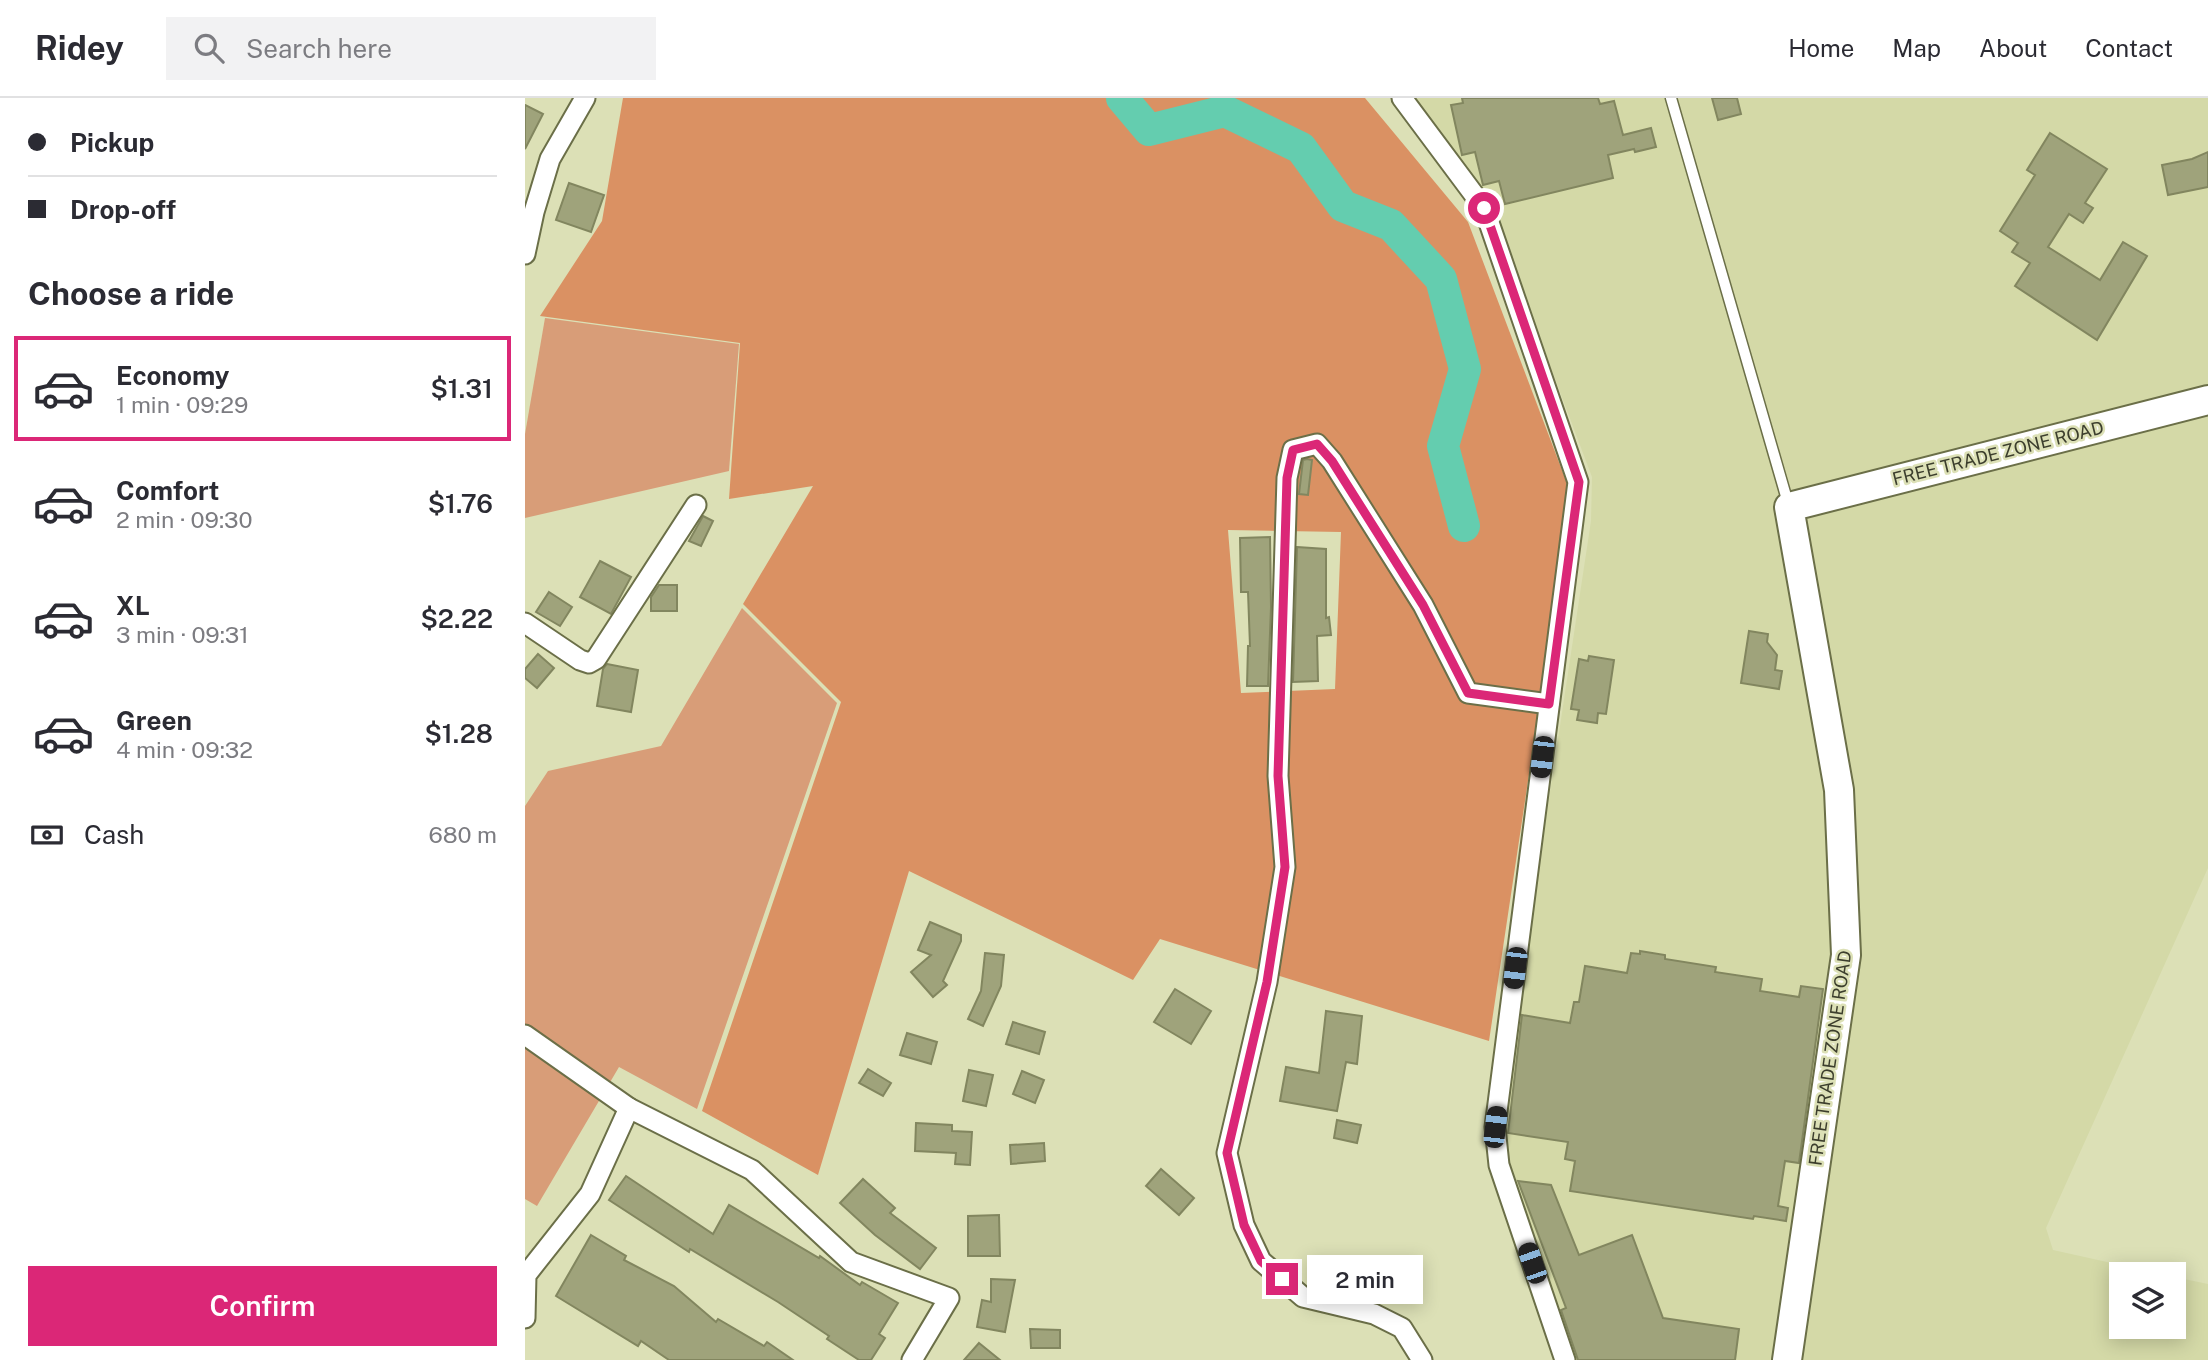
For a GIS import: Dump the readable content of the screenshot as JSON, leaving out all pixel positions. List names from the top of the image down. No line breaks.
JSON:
{"streets":{"street":["FREE TRADE ZONE ROAD"]},"page":{"header":"Ridey","search":"Search here","nav":["Home","Map","About","Contact"],"banner":["Pickup","Drop-off"],"heading":"Choose a ride","list":[{"name":"Economy","note":"1 min · 09:29","value":"$1.31"},{"name":"Comfort","note":"2 min · 09:30","value":"$1.76"},{"name":"XL","note":"3 min · 09:31","value":"$2.22"},{"name":"Green","note":"4 min · 09:32","value":"$1.28"}],"pay":["Cash","680 m"],"buttons":"Confirm","bubble":"2 min"}}
